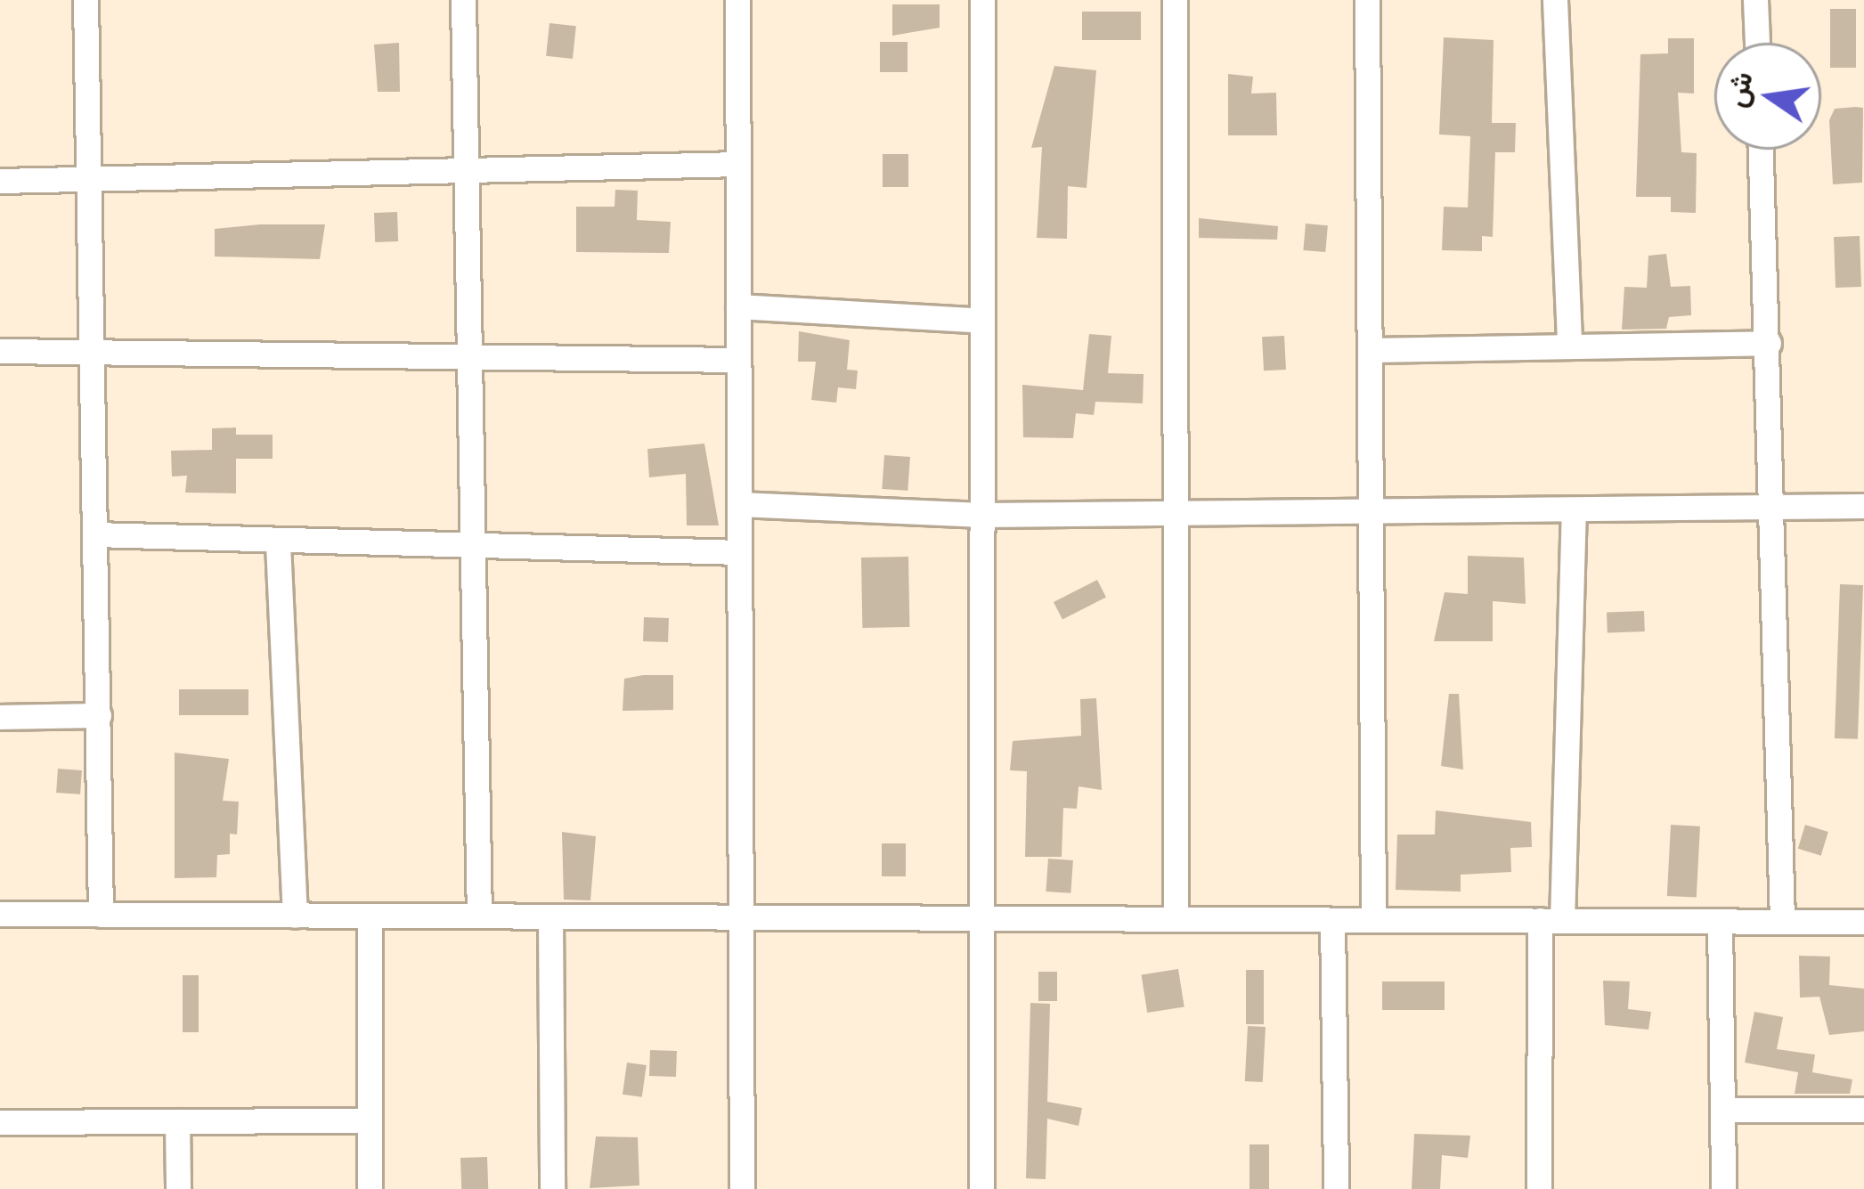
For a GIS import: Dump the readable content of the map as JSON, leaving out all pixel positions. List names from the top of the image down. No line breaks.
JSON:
{"north":"left"}
